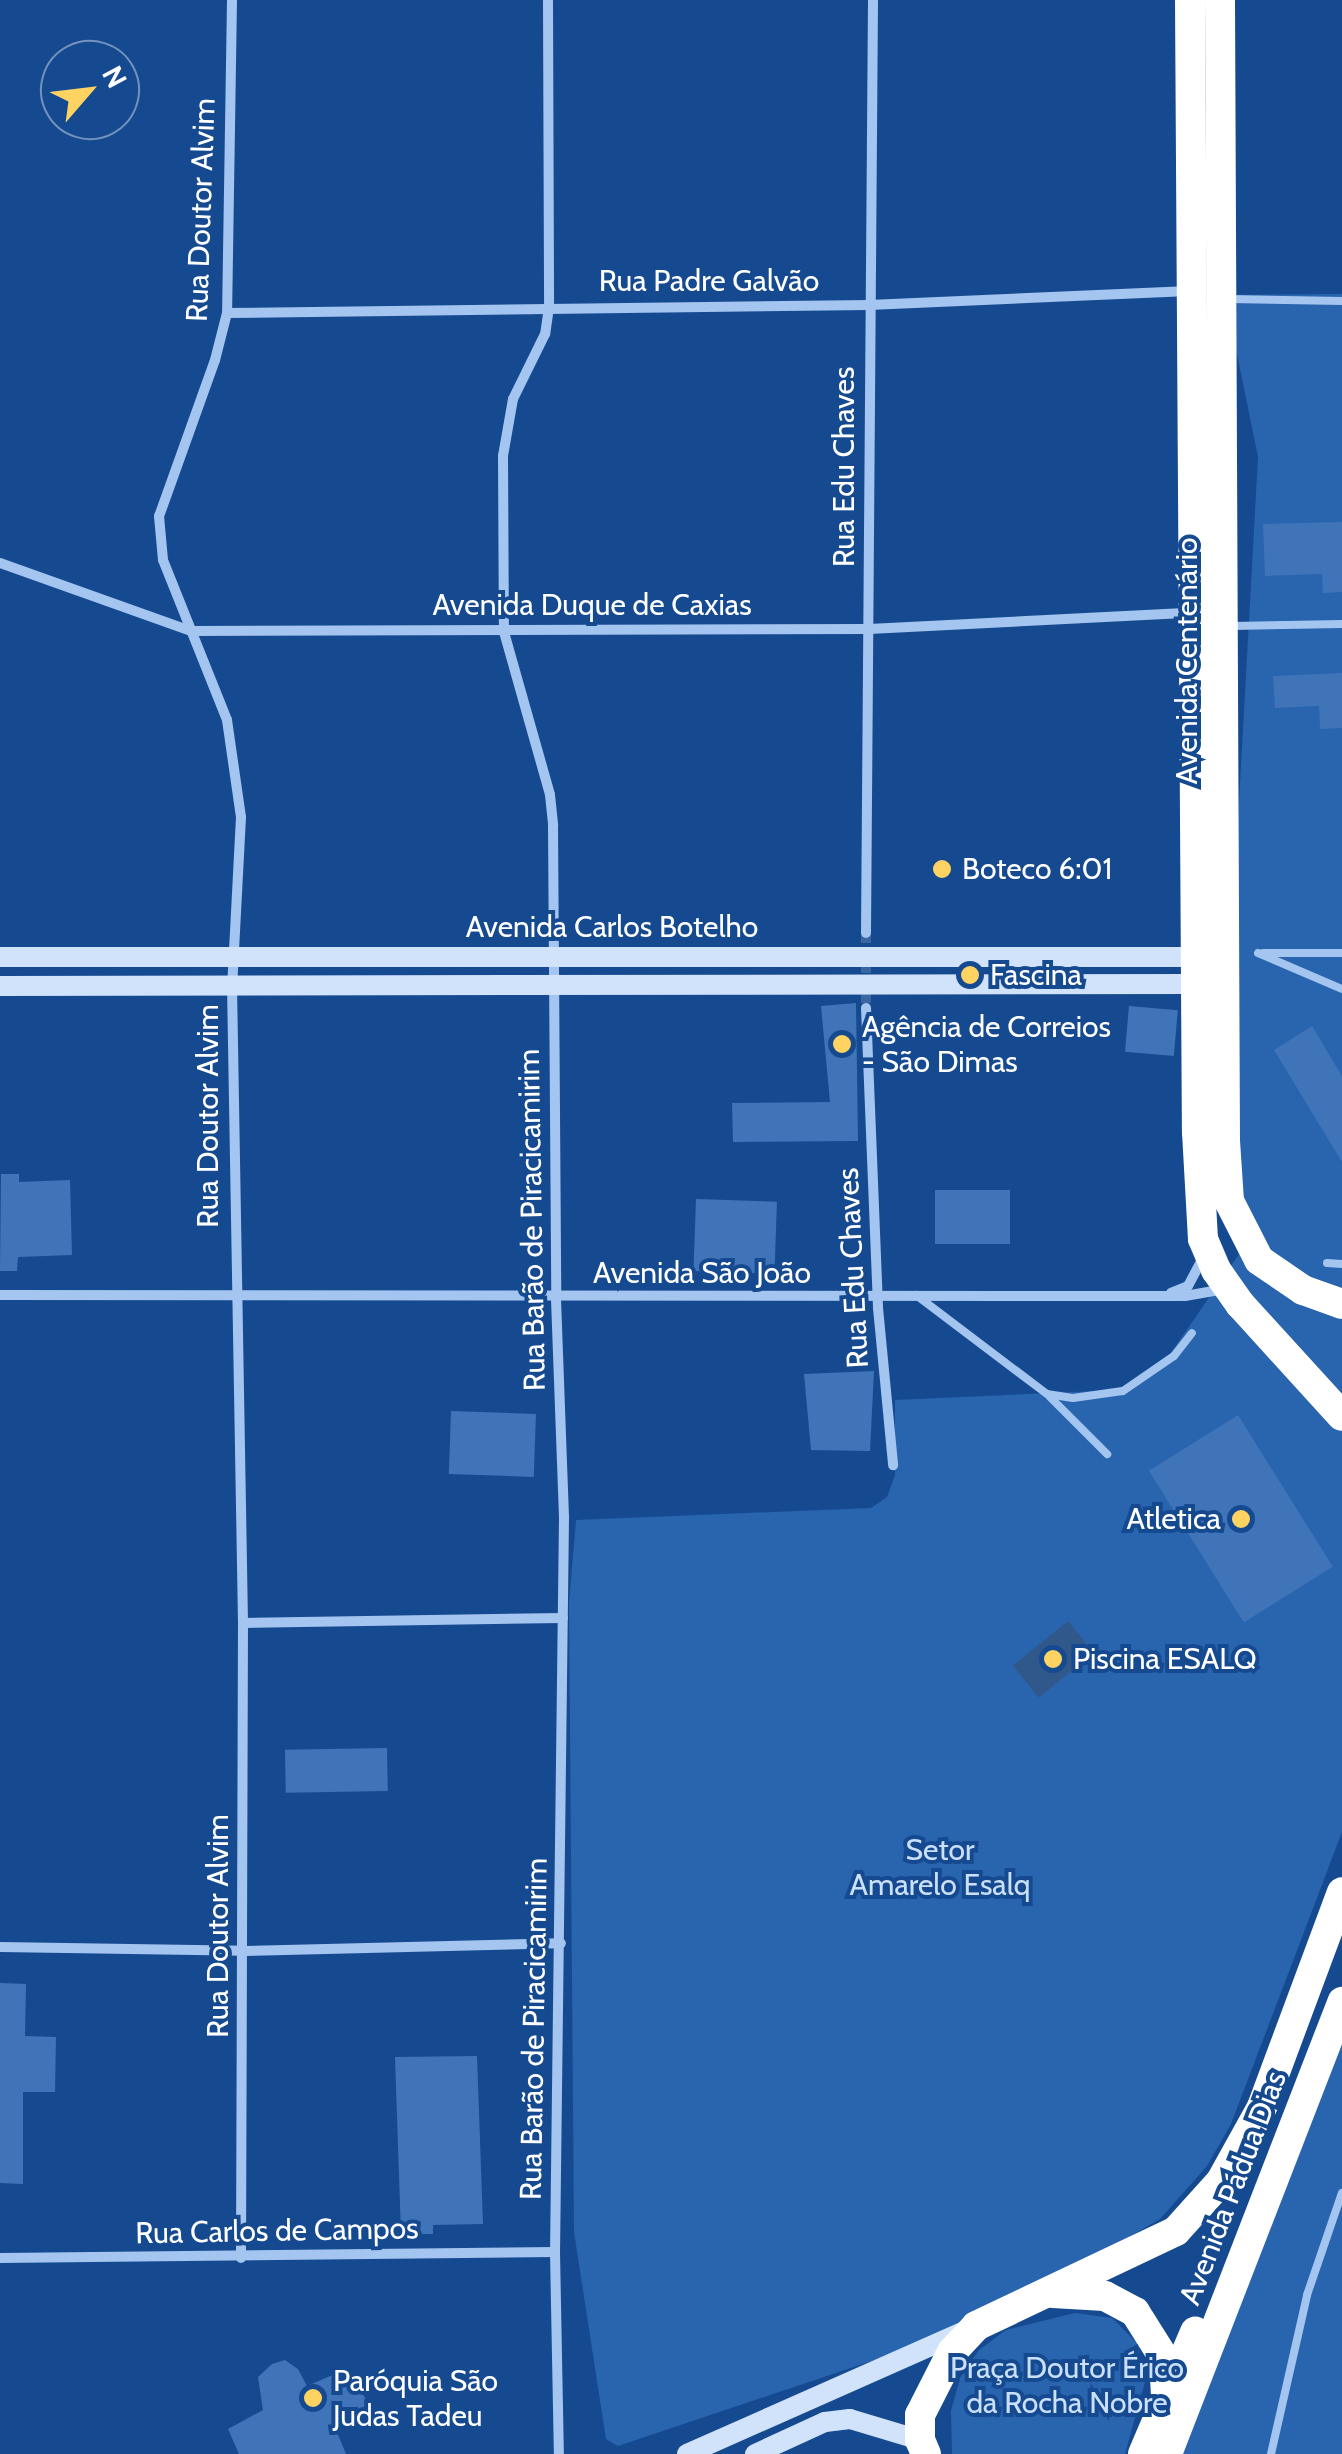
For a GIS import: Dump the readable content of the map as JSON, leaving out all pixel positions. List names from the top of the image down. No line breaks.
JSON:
{"streets":{"highway":["Avenida Centenário","Avenida Pádua Dias"],"main road":["Avenida Carlos Botelho"],"street":["Rua Doutor Alvim","Rua Padre Galvão","Rua Edu Chaves","Avenida Duque de Caxias","Rua Barão de Piracicamirim","Avenida São João","Rua Carlos de Campos"]},"crossings":[["Rua Doutor Alvim","Rua Padre Galvão"],["Rua Doutor Alvim","Avenida Duque de Caxias"],["Rua Doutor Alvim","Avenida Carlos Botelho"],["Rua Doutor Alvim","Avenida São João"],["Rua Doutor Alvim","Rua Carlos de Campos"],["Rua Padre Galvão","Rua Edu Chaves"],["Rua Padre Galvão","Avenida Centenário"],["Rua Padre Galvão","Rua Barão de Piracicamirim"],["Rua Edu Chaves","Avenida Duque de Caxias"],["Rua Edu Chaves","Avenida São João"],["Avenida Duque de Caxias","Avenida Centenário"],["Avenida Duque de Caxias","Rua Barão de Piracicamirim"],["Avenida Centenário","Avenida Carlos Botelho"],["Avenida Carlos Botelho","Rua Barão de Piracicamirim"],["Rua Barão de Piracicamirim","Avenida São João"],["Rua Barão de Piracicamirim","Rua Carlos de Campos"]],"parks":["Setor Amarelo Esalq","Praça Doutor Érico da Rocha Nobre"],"places":["Boteco 6:01","Fascina","Agência de Correios - São Dimas","Atletica","Piscina ESALQ","Paróquia São Judas Tadeu"],"north":"top right"}
